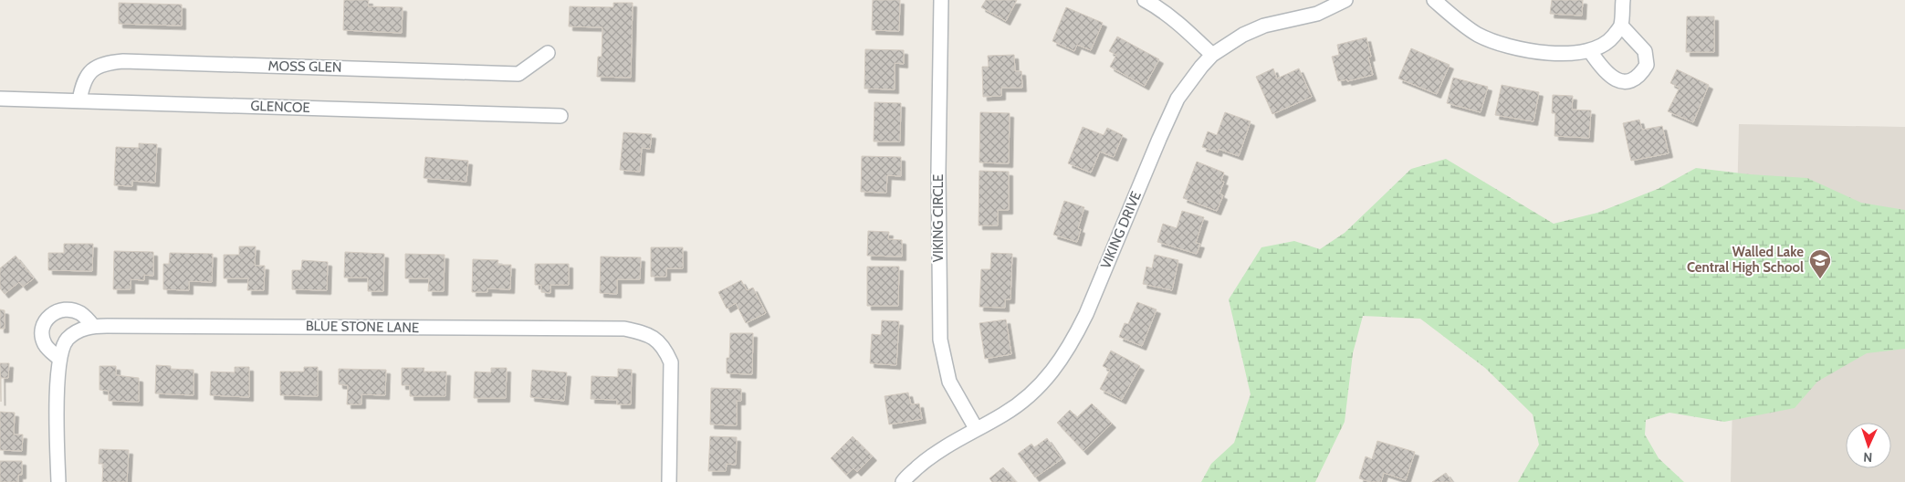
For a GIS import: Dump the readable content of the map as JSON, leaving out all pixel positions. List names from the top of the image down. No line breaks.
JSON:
{"streets":{"street":["MOSS GLEN","GLENCOE","VIKING CIRCLE","VIKING DRIVE","BLUE STONE LANE"]},"crossings":[["MOSS GLEN","GLENCOE"],["VIKING CIRCLE","VIKING DRIVE"]],"places":{"school or university":["Walled Lake Central High School"]},"north":"bottom"}
